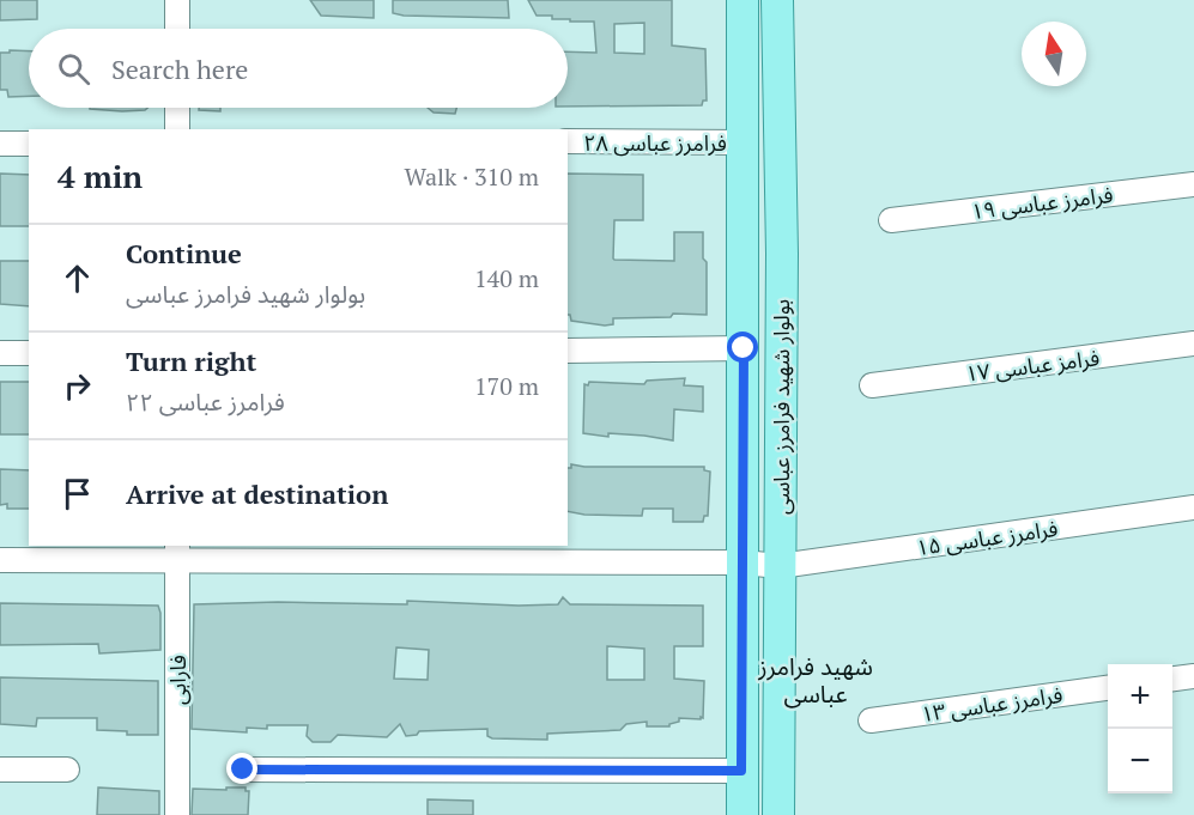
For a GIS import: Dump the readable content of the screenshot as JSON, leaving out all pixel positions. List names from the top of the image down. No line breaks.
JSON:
{"streets":{"main road":["بولوار شهید فرامرز عباسی"],"street":["فرامرز عباسی ۲۸","فرامرز عباسی ۱۹","فرامز عباسی ۱۷","فرامرز عباسی ۱۵","فارابی","فرامرز عباسی ۱۳"]},"crossings":[["فرامرز عباسی ۲۸","بولوار شهید فرامرز عباسی"],["بولوار شهید فرامرز عباسی","فرامرز عباسی ۱۵"],["فرامرز عباسی ۱۵","فارابی"]],"districts":["شهید فرامرز عباسی"],"north":"top","page":{"search":"Search here","heading":["4 min","Walk · 310 m"],"list":[["Continue","بولوار شهید فرامرز عباسی","140 m"],["Turn right","فرامرز عباسی ۲۲","170 m"],"Arrive at destination"],"map_buttons":["+","−"]}}
